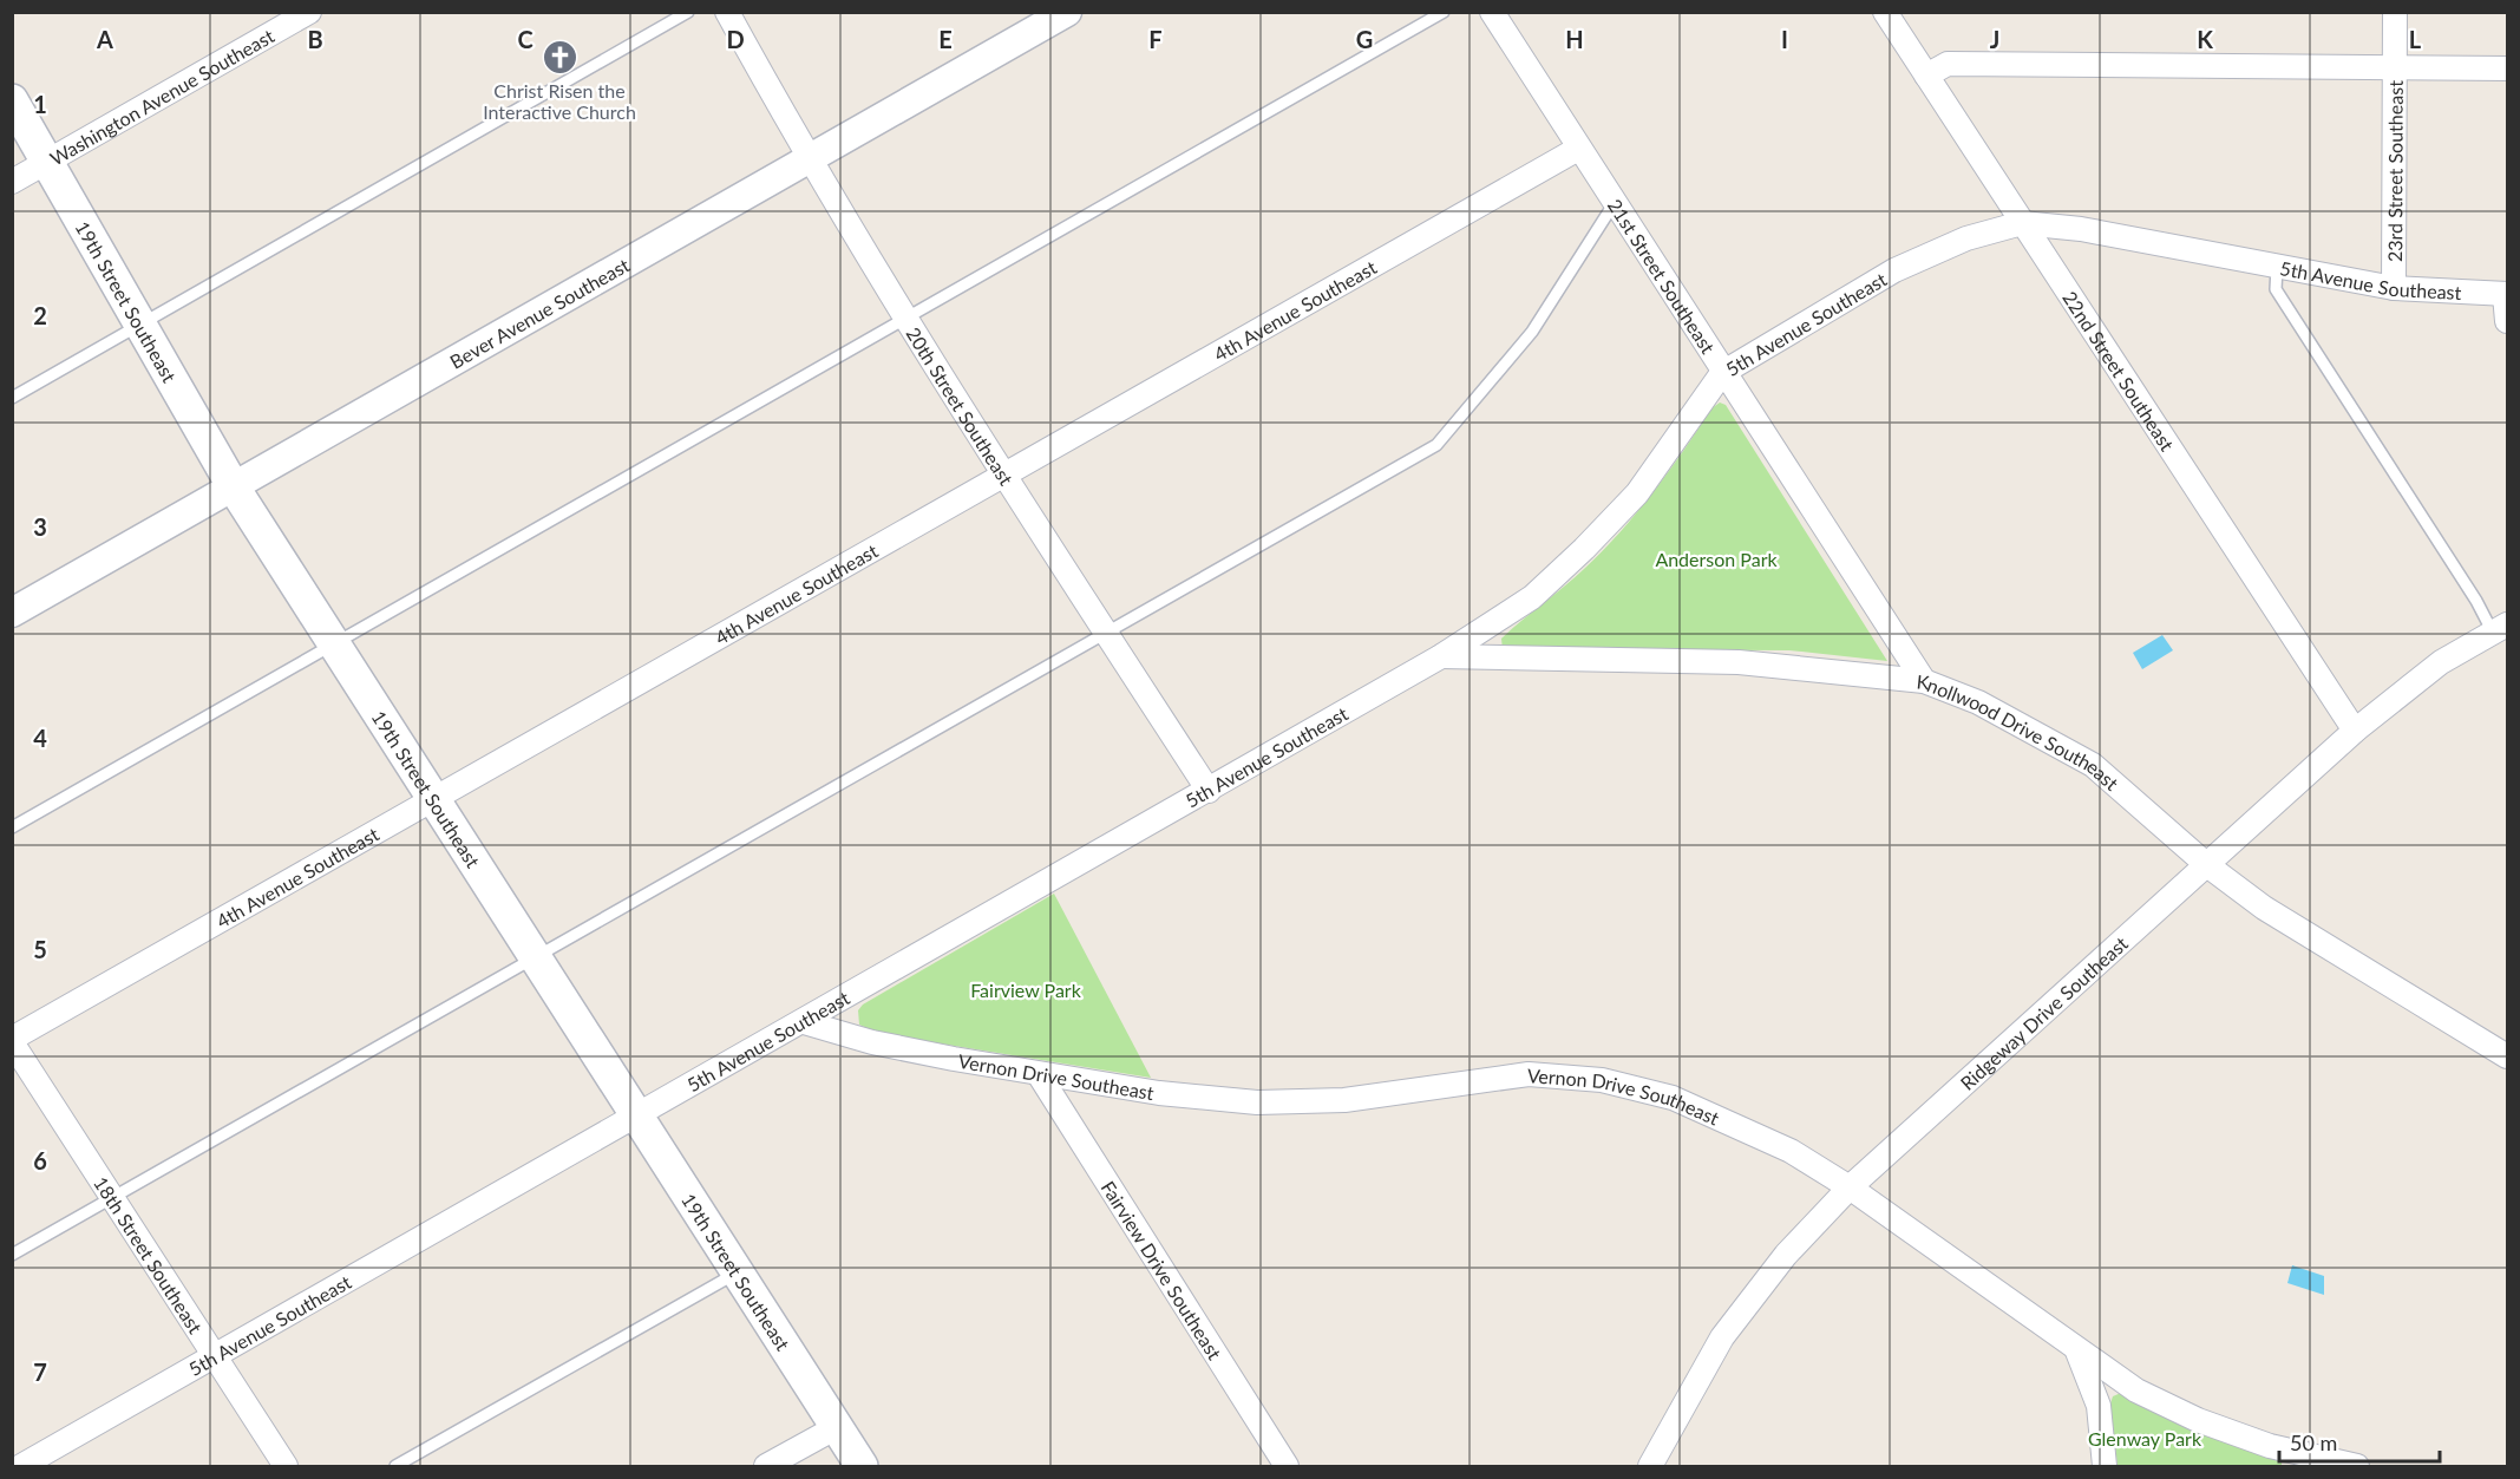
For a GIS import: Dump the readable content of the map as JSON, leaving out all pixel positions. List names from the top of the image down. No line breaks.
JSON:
{"streets":{"main road":["19th Street Southeast"],"street":["Washington Avenue Southeast","23rd Street Southeast","21st Street Southeast","5th Avenue Southeast","4th Avenue Southeast","Bever Avenue Southeast","22nd Street Southeast","20th Street Southeast","Knollwood Drive Southeast","Ridgeway Drive Southeast","Vernon Drive Southeast","18th Street Southeast","Fairview Drive Southeast"]},"crossings":[["Washington Avenue Southeast","19th Street Southeast"],["23rd Street Southeast","5th Avenue Southeast"],["21st Street Southeast","5th Avenue Southeast"],["21st Street Southeast","4th Avenue Southeast"],["21st Street Southeast","Knollwood Drive Southeast"],["5th Avenue Southeast","19th Street Southeast"],["5th Avenue Southeast","22nd Street Southeast"],["5th Avenue Southeast","20th Street Southeast"],["5th Avenue Southeast","Knollwood Drive Southeast"],["5th Avenue Southeast","Vernon Drive Southeast"],["5th Avenue Southeast","18th Street Southeast"],["19th Street Southeast","4th Avenue Southeast"],["19th Street Southeast","Bever Avenue Southeast"],["4th Avenue Southeast","20th Street Southeast"],["4th Avenue Southeast","18th Street Southeast"],["Bever Avenue Southeast","20th Street Southeast"],["22nd Street Southeast","Ridgeway Drive Southeast"],["Knollwood Drive Southeast","Ridgeway Drive Southeast"],["Ridgeway Drive Southeast","Vernon Drive Southeast"],["Vernon Drive Southeast","Fairview Drive Southeast"]],"parks":["Anderson Park","Fairview Park","Glenway Park"],"places":{"church":["Christ Risen the Interactive Church"]},"scale_bar":"50 m","grid":{"columns":["A","B","C","D","E","F","G","H","I","J","K","L"],"rows":["1","2","3","4","5","6","7"]}}
